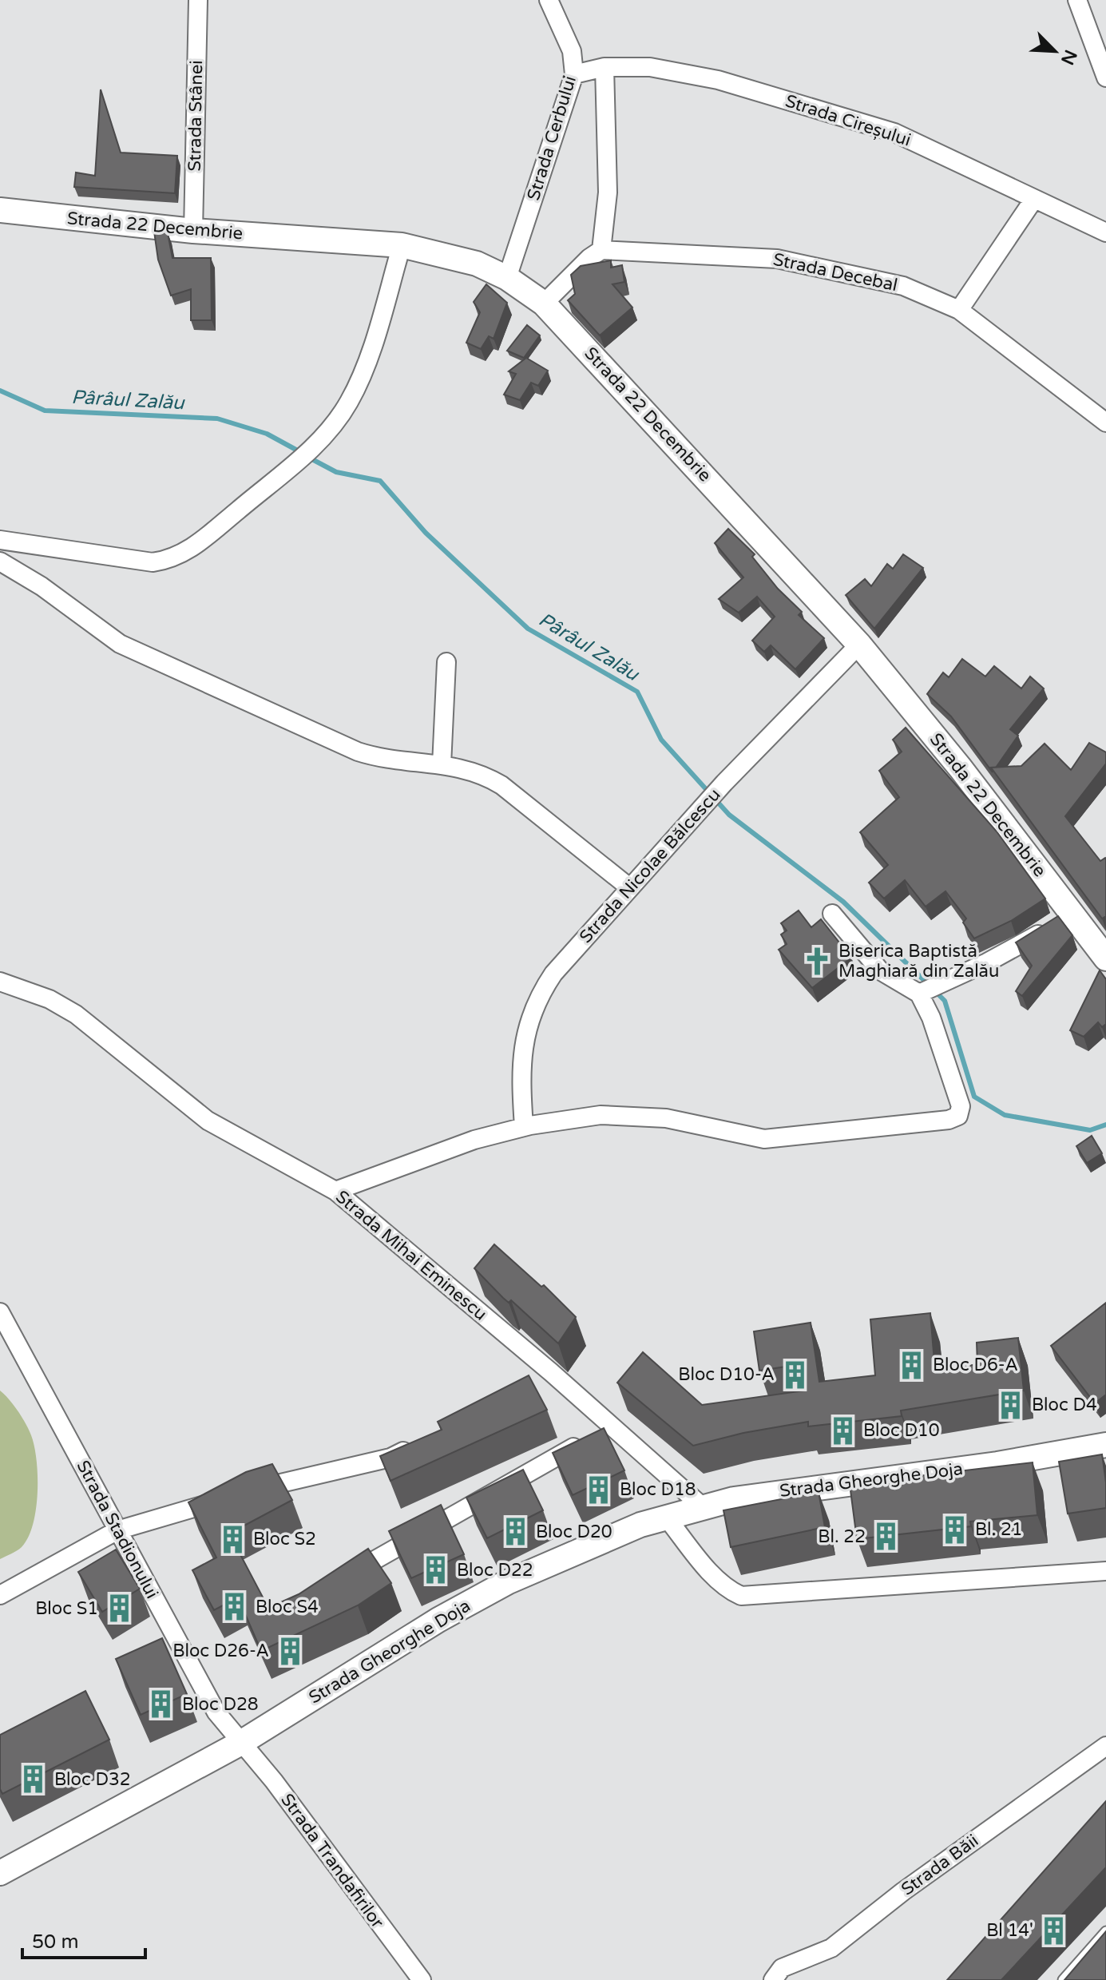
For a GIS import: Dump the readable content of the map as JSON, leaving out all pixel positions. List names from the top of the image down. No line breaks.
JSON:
{"streets":{"main road":["Strada 22 Decembrie","Strada Gheorghe Doja"],"street":["Strada Stânei","Strada Cireșului","Strada Cerbului","Strada Decebal","Strada Nicolae Bălcescu","Strada Mihai Eminescu","Strada Stadionului","Strada Trandafirilor","Strada Băii"]},"crossings":[["Strada Stânei","Strada 22 Decembrie"],["Strada Cireșului","Strada Cerbului"],["Strada Cerbului","Strada 22 Decembrie"],["Strada Cerbului","Strada Decebal"],["Strada 22 Decembrie","Strada Nicolae Bălcescu"],["Strada Mihai Eminescu","Strada Gheorghe Doja"],["Strada Gheorghe Doja","Strada Stadionului"],["Strada Gheorghe Doja","Strada Trandafirilor"],["Strada Stadionului","Strada Trandafirilor"]],"water":["Pârâul Zalău"],"places":{"church":["Biserica Baptistă Maghiară din Zalău"],"building":["Bloc D6-A","Bloc D10-A","Bloc D4","Bloc D10","Bloc D18","Bl. 21","Bloc D20","Bl. 22","Bloc S2","Bloc D22","Bloc S4","Bloc S1","Bloc D26-A","Bloc D28","Bloc D32","Bl 14'"]},"scale_bar":"50 m","north":"bottom right"}
